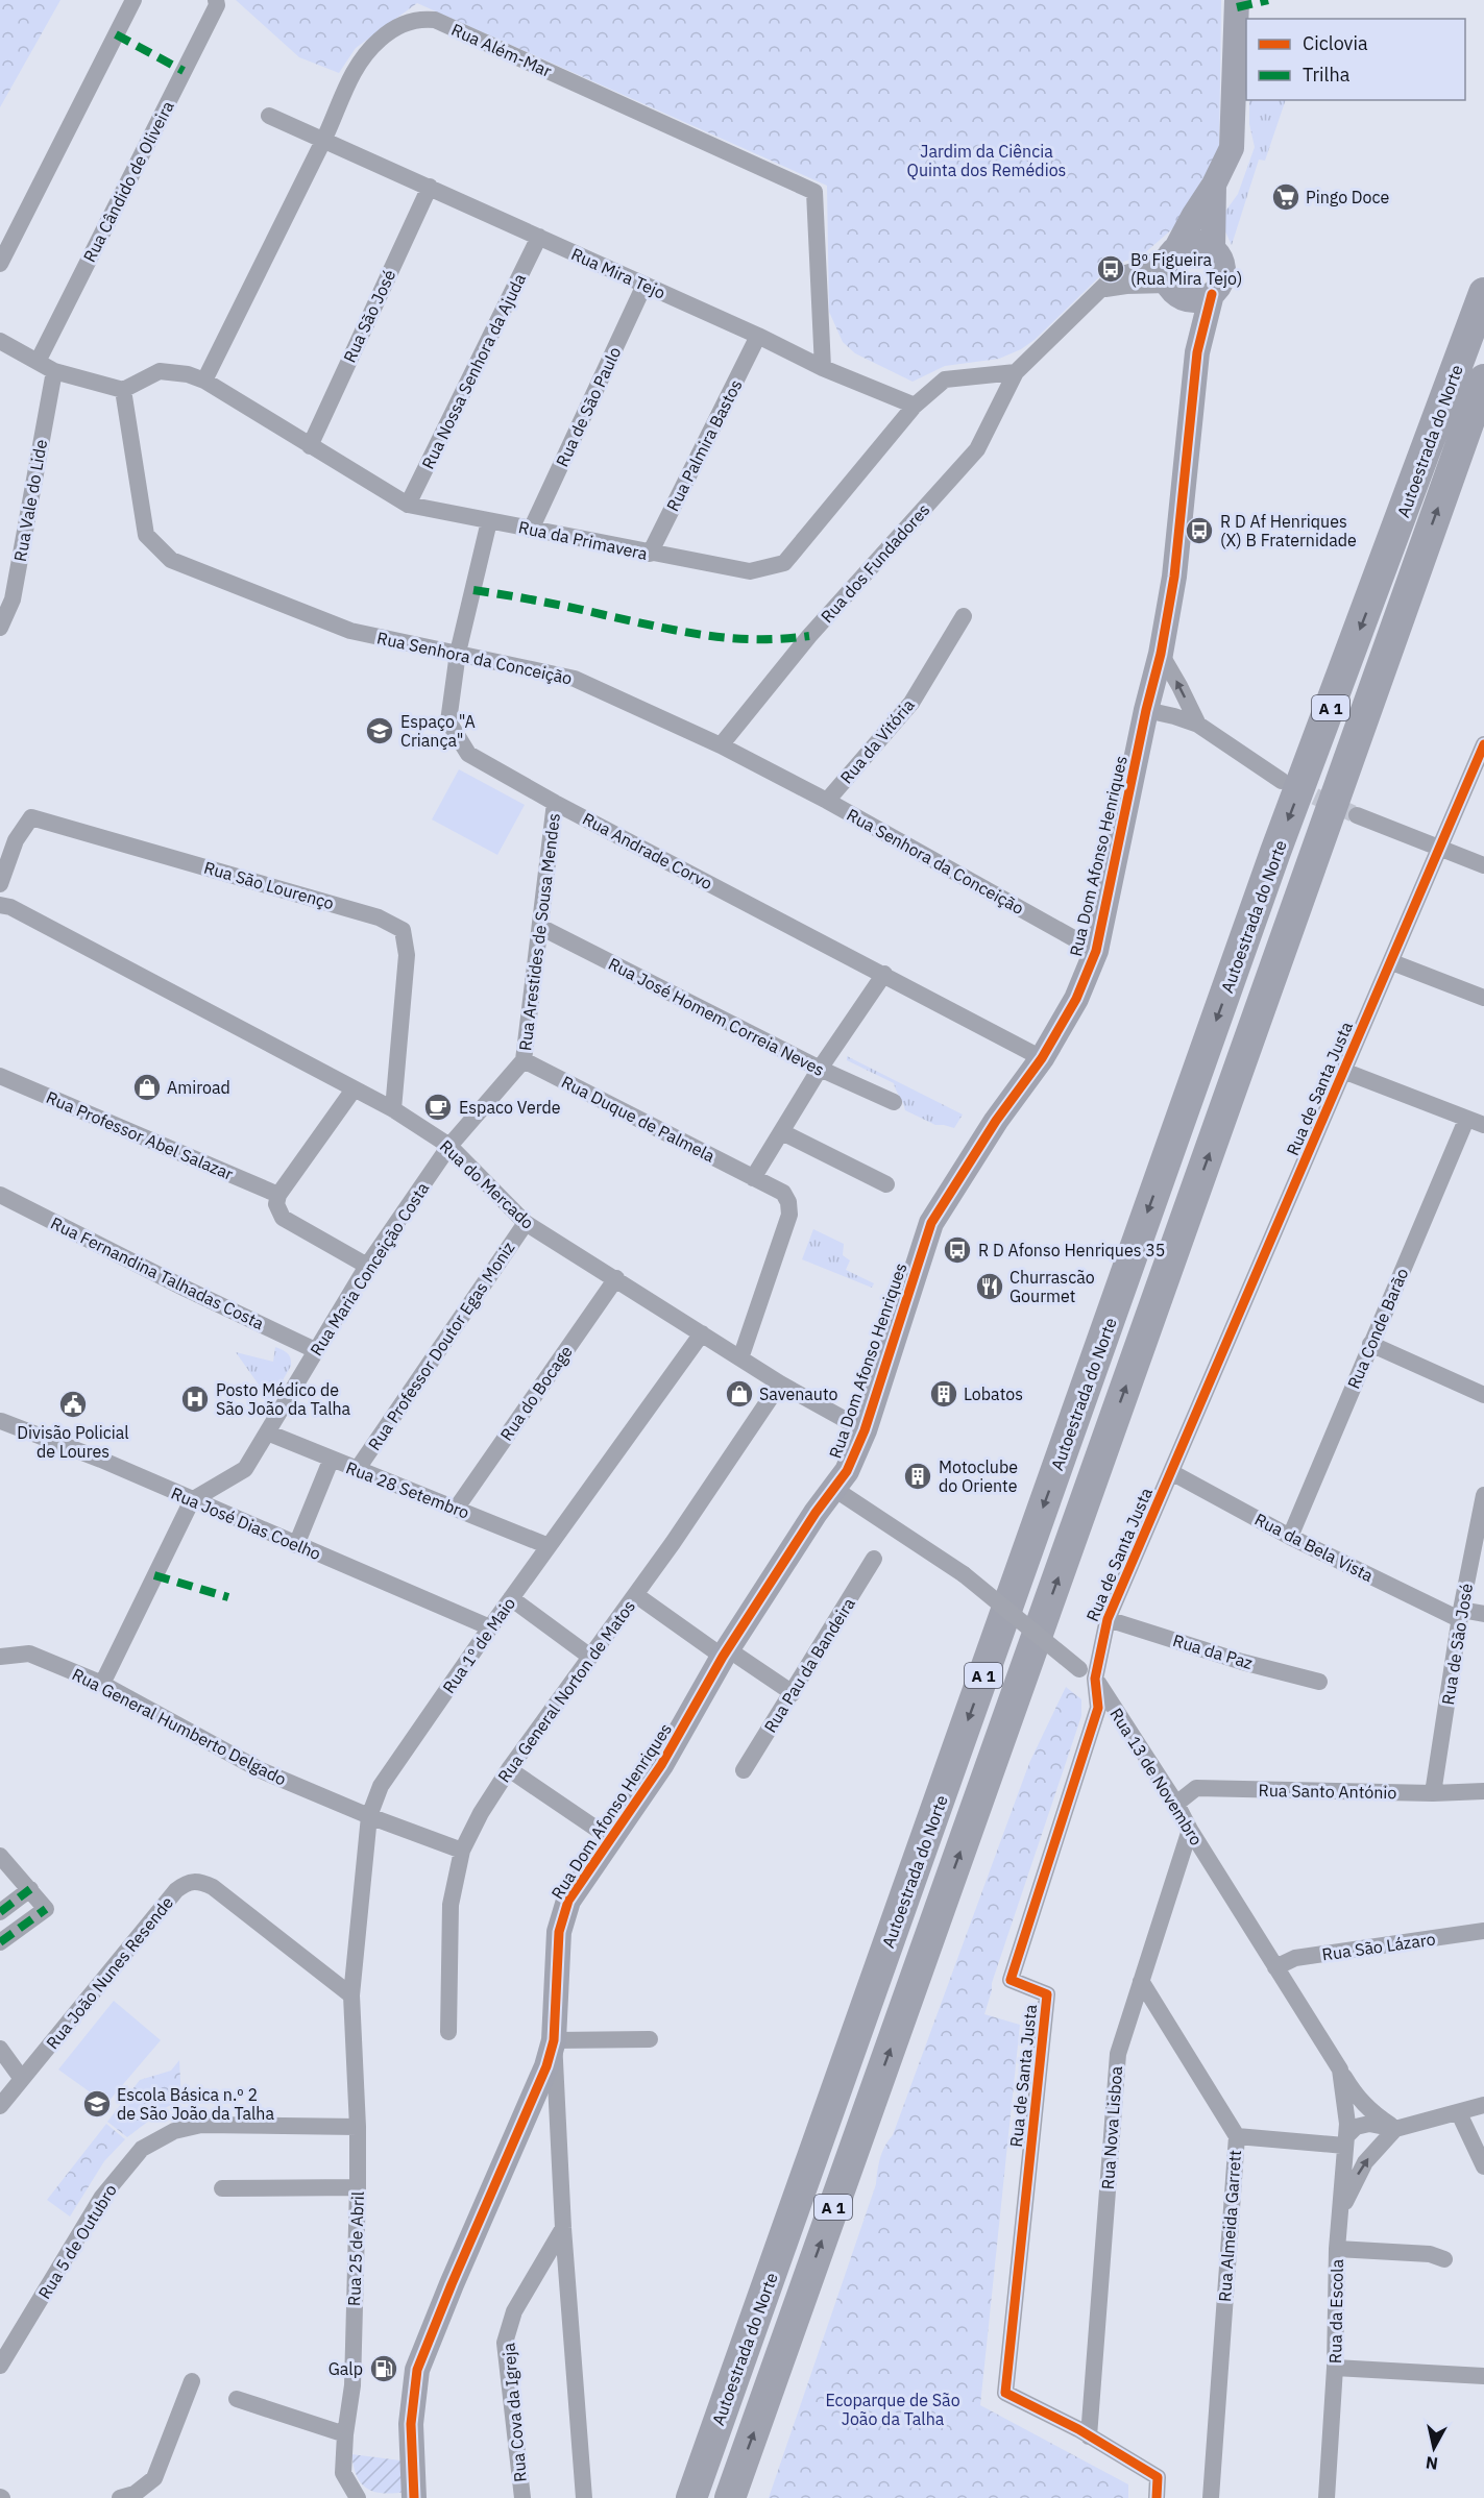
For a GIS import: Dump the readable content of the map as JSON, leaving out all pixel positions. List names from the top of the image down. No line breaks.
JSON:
{"streets":{"highway":["Autoestrada do Norte","A 1"],"street":["Rua Além-Mar","Rua Cândido de Oliveira","Rua Mira Tejo","Rua São José","Rua Nossa Senhora da Ajuda","Rua de São Paulo","Rua Palmira Bastos","Rua Vale do Lide","Rua da Primavera","Rua dos Fundadores","Rua Senhora da Conceição","Rua da Vitória","Rua Andrade Corvo","Rua Dom Afonso Henriques","Rua São Lourenço","Rua Arestides de Sousa Mendes","Rua José Homem Correia Neves","Rua de Santa Justa","Rua Duque de Palmela","Rua Professor Abel Salazar","Rua do Mercado","Rua Maria Conceição Costa","Rua Fernandina Talhadas Costa","Rua Conde Barão","Rua Professor Doutor Egas Moniz","Rua do Bocage","Rua 28 Setembro","Rua José Dias Coelho","Rua da Bela Vista","Rua de São José","Rua 1º de Maio","Rua da Paz","Rua Pau da Bandeira","Rua General Norton de Matos","Rua General Humberto Delgado","Rua 13 de Novembro","Rua Santo António","Rua São Lázaro","Rua João Nunes Resende","Rua Nova Lisboa","Rua Almeida Garrett","Rua 5 de Outubro","Rua 25 de Abril","Rua da Escola","Rua Cova da Igreja"]},"crossings":[["Rua Além-Mar","Rua Mira Tejo"],["Rua Além-Mar","Rua da Primavera"],["Rua Mira Tejo","Rua São José"],["Rua Mira Tejo","Rua Nossa Senhora da Ajuda"],["Rua Mira Tejo","Rua de São Paulo"],["Rua Mira Tejo","Rua Palmira Bastos"],["Rua Mira Tejo","Rua da Primavera"],["Rua São José","Rua da Primavera"],["Rua Nossa Senhora da Ajuda","Rua da Primavera"],["Rua de São Paulo","Rua da Primavera"],["Rua Palmira Bastos","Rua da Primavera"],["Rua da Primavera","Rua dos Fundadores"],["Rua da Primavera","Rua Senhora da Conceição"],["Rua da Primavera","Rua Andrade Corvo"],["Rua dos Fundadores","Rua Senhora da Conceição"],["Rua Senhora da Conceição","Rua da Vitória"],["Rua Senhora da Conceição","Rua Andrade Corvo"],["Rua Senhora da Conceição","Rua Dom Afonso Henriques"],["Rua Andrade Corvo","Rua Dom Afonso Henriques"],["Rua Andrade Corvo","Rua Arestides de Sousa Mendes"],["Rua Dom Afonso Henriques","Rua do Mercado"],["Rua Dom Afonso Henriques","Rua 13 de Novembro"],["Rua São Lourenço","Rua do Mercado"],["Rua Arestides de Sousa Mendes","Rua José Homem Correia Neves"],["Rua Arestides de Sousa Mendes","Rua Duque de Palmela"],["Rua Arestides de Sousa Mendes","Rua do Mercado"],["Rua Arestides de Sousa Mendes","Rua Maria Conceição Costa"],["Rua de Santa Justa","Rua da Bela Vista"],["Rua de Santa Justa","Rua da Paz"],["Rua de Santa Justa","Rua 13 de Novembro"],["Rua de Santa Justa","Rua Nova Lisboa"],["Rua Duque de Palmela","Rua do Mercado"],["Rua do Mercado","Rua Maria Conceição Costa"],["Rua do Mercado","Rua Professor Doutor Egas Moniz"],["Rua do Mercado","Rua do Bocage"],["Rua do Mercado","Rua 1º de Maio"],["Rua do Mercado","Rua General Norton de Matos"],["Rua Maria Conceição Costa","Rua Fernandina Talhadas Costa"],["Rua Maria Conceição Costa","Rua 28 Setembro"],["Rua Maria Conceição Costa","Rua José Dias Coelho"],["Rua Conde Barão","Rua da Bela Vista"],["Rua Professor Doutor Egas Moniz","Rua 28 Setembro"],["Rua do Bocage","Rua 28 Setembro"],["Rua 28 Setembro","Rua 1º de Maio"],["Rua José Dias Coelho","Rua 1º de Maio"],["Rua da Bela Vista","Rua de São José"],["Rua de São José","Rua Santo António"],["Rua 1º de Maio","Rua General Humberto Delgado"],["Rua 1º de Maio","Rua João Nunes Resende"],["Rua 1º de Maio","Rua 25 de Abril"],["Rua General Norton de Matos","Rua General Humberto Delgado"],["Rua 13 de Novembro","Rua Santo António"],["Rua 13 de Novembro","Rua São Lázaro"],["Rua 13 de Novembro","Rua Nova Lisboa"],["Rua 13 de Novembro","Rua da Escola"],["Rua João Nunes Resende","Rua 25 de Abril"],["Rua Nova Lisboa","Rua Almeida Garrett"],["Rua 5 de Outubro","Rua 25 de Abril"]],"parks":["Jardim da Ciência Quinta dos Remédios","Ecoparque de São João da Talha"],"places":{"supermarket":["Pingo Doce"],"bus stop":["Bº Figueira (Rua Mira Tejo)","R D Af Henriques (X) B Fraternidade","R D Afonso Henriques 35"],"school or university":["Espaço \"A Criança\"","Escola Básica n.º 2 de São João da Talha"],"shop":["Amiroad","Savenauto"],"cafe":["Espaco Verde"],"restaurant":["Churrascão Gourmet"],"building":["Lobatos","Motoclube do Oriente"],"hospital":["Posto Médico de São João da Talha"],"public building":["Divisão Policial de Loures"],"fuel station":["Galp"]},"legend":["Ciclovia","Trilha"],"north":"bottom"}
